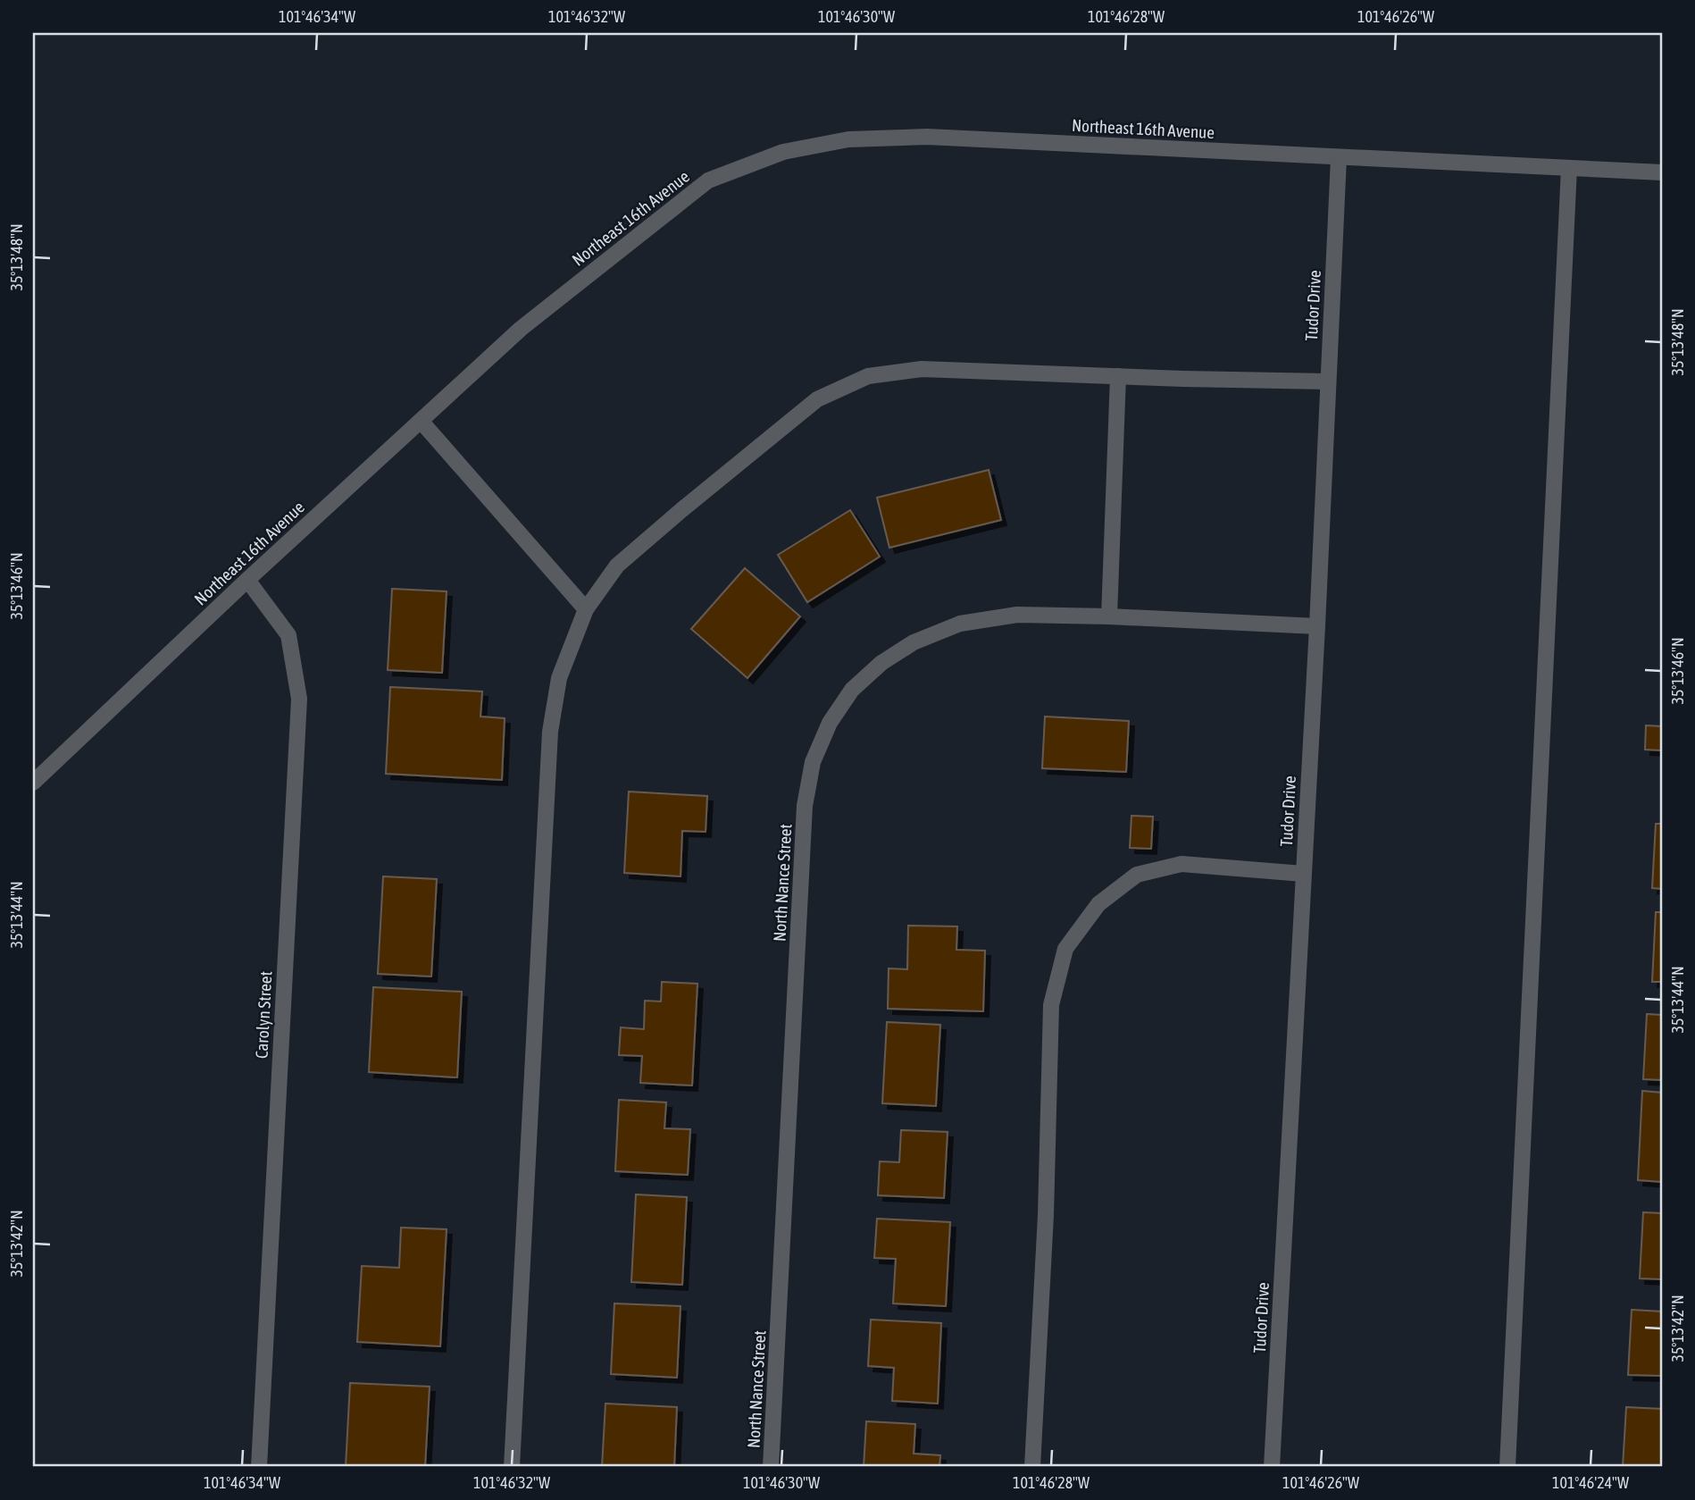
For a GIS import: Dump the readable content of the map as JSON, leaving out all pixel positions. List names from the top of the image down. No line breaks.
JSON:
{"streets":{"street":["Northeast 16th Avenue","Tudor Drive","North Nance Street","Carolyn Street"]},"crossings":[["Northeast 16th Avenue","Tudor Drive"],["Northeast 16th Avenue","Carolyn Street"],["Tudor Drive","North Nance Street"]],"coordinates":["101°46'34\"W","101°46'32\"W","101°46'30\"W","101°46'28\"W","101°46'26\"W","35°13'48\"N","35°13'46\"N","35°13'44\"N","35°13'42\"N","101°46'24\"W"]}
